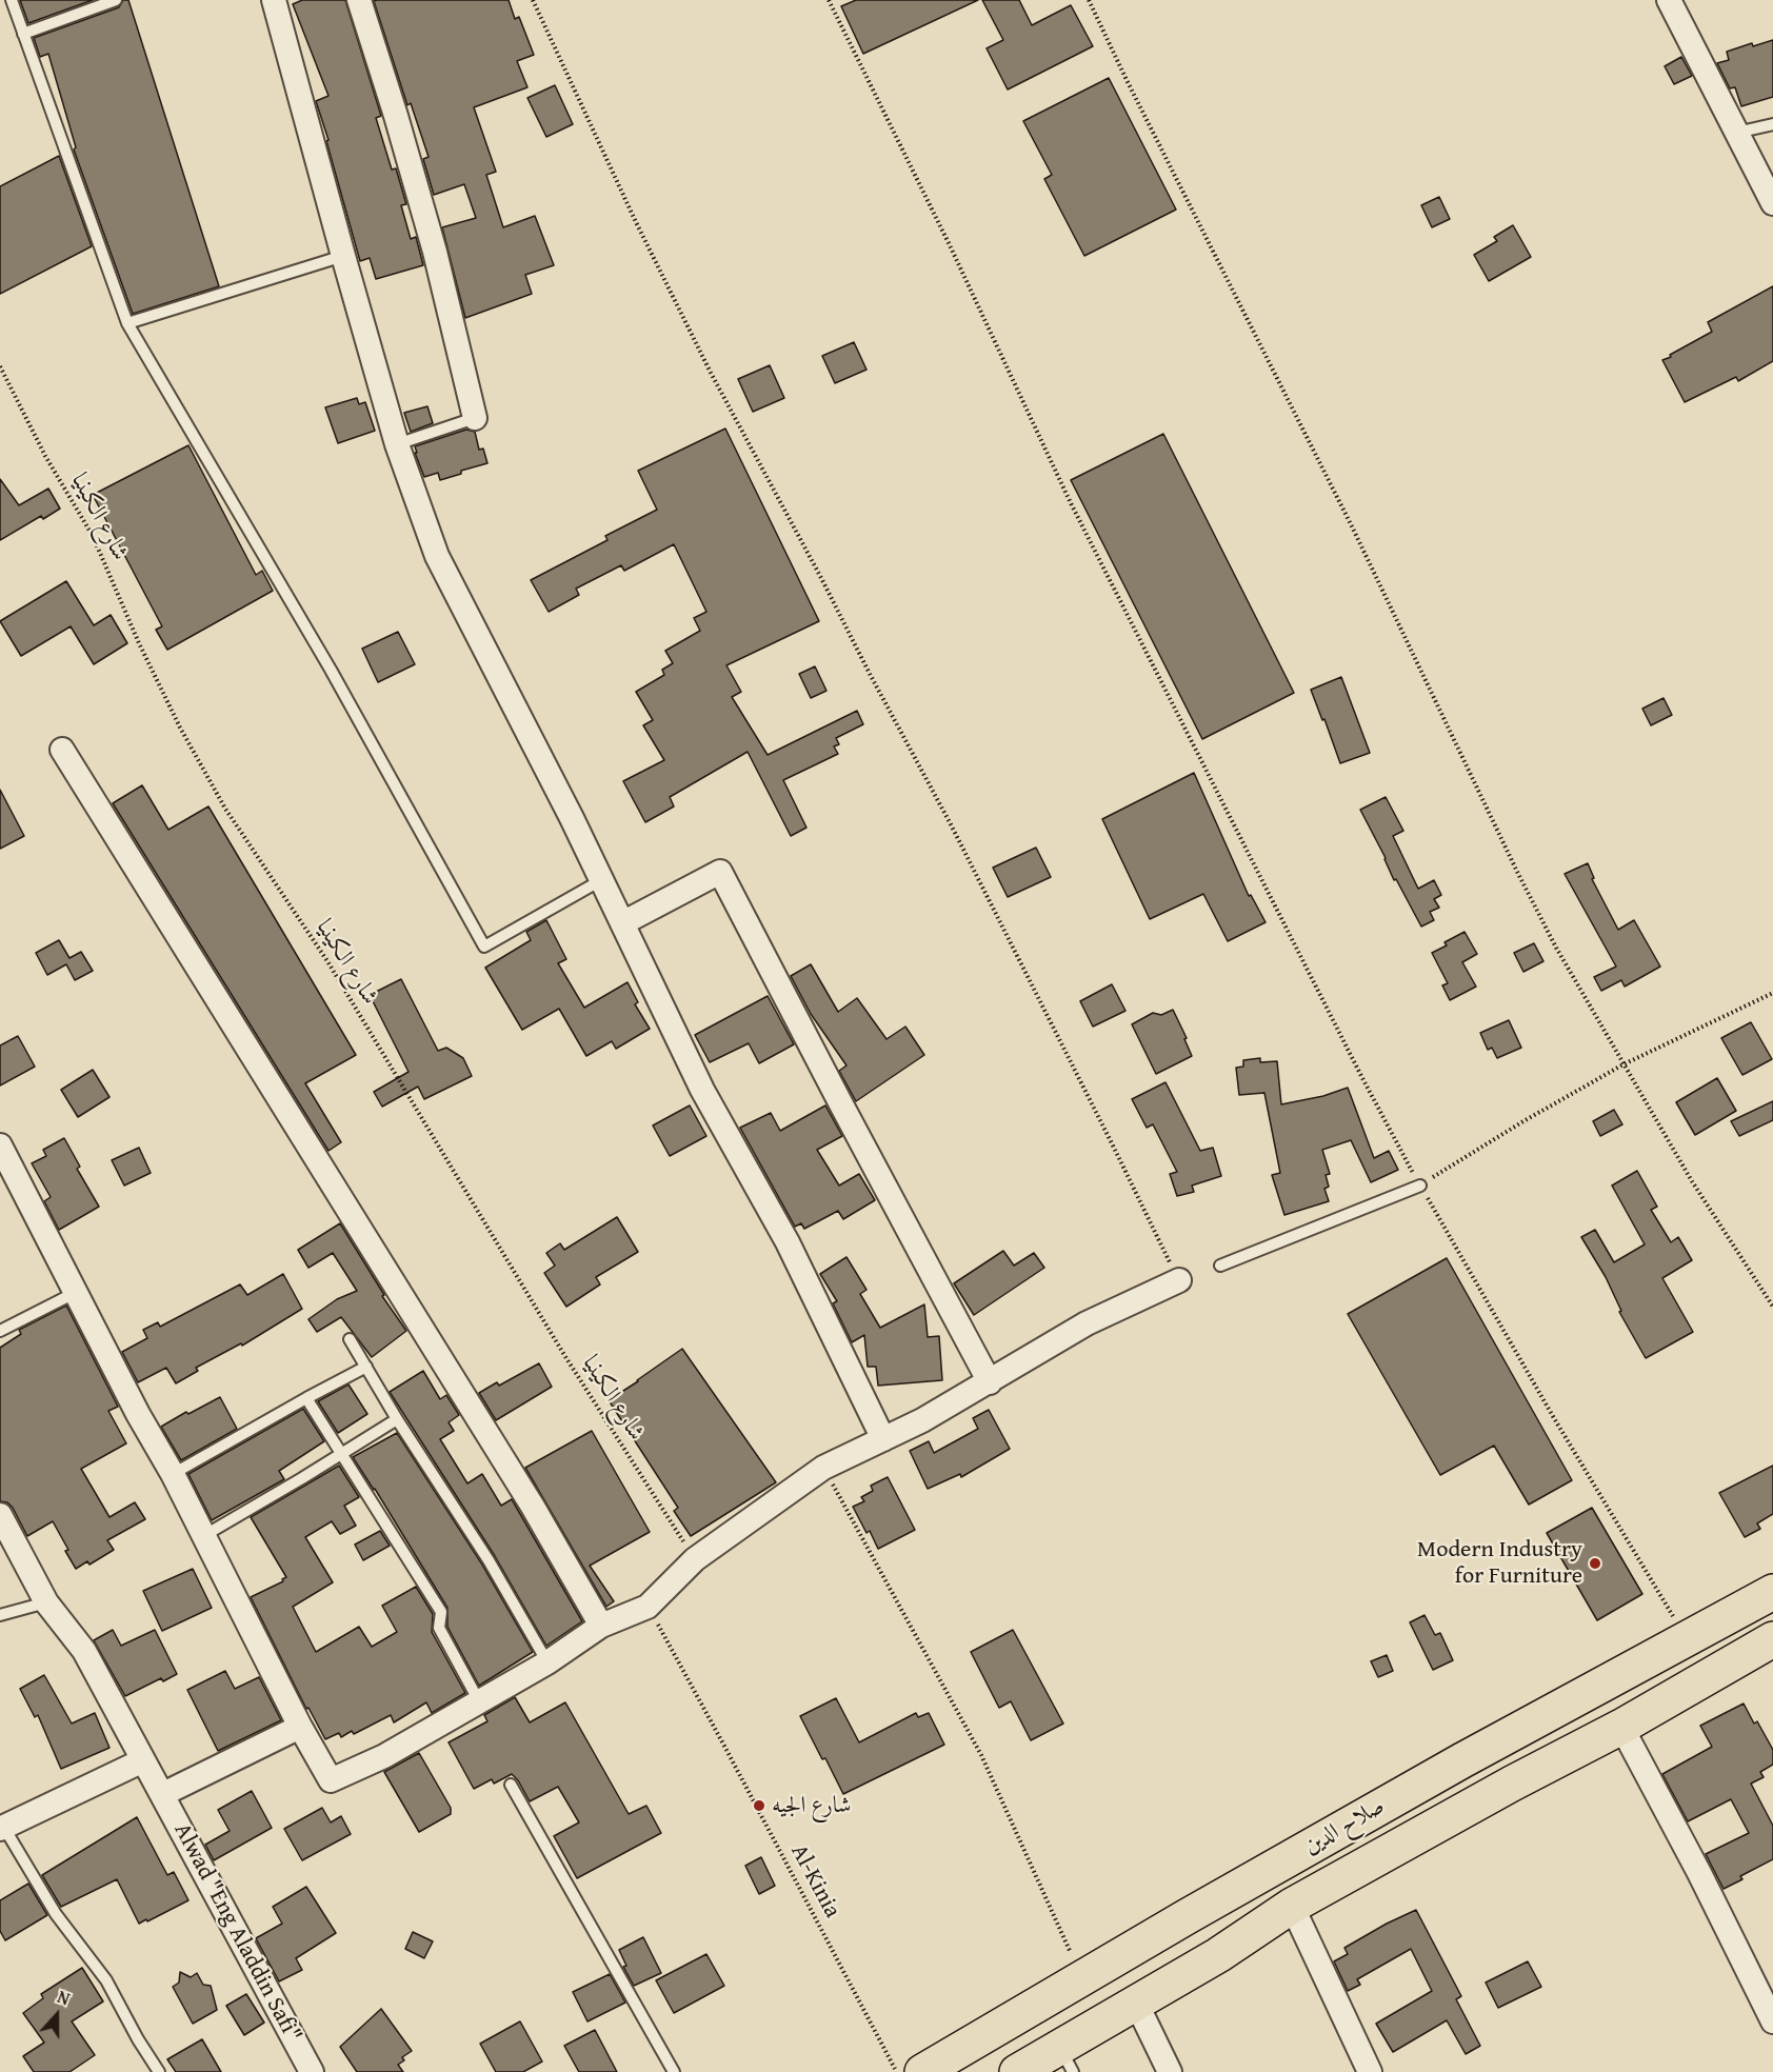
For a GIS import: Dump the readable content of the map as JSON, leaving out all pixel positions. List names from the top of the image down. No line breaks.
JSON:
{"streets":{"highway":["صلاح الدين"],"street":["Alwad \"Eng Aladdin Safi\""],"path":["شارع الكينيا","Al-Kinia"]},"places":["Modern Industry for Furniture","شارع الجيه"],"north":"top"}
